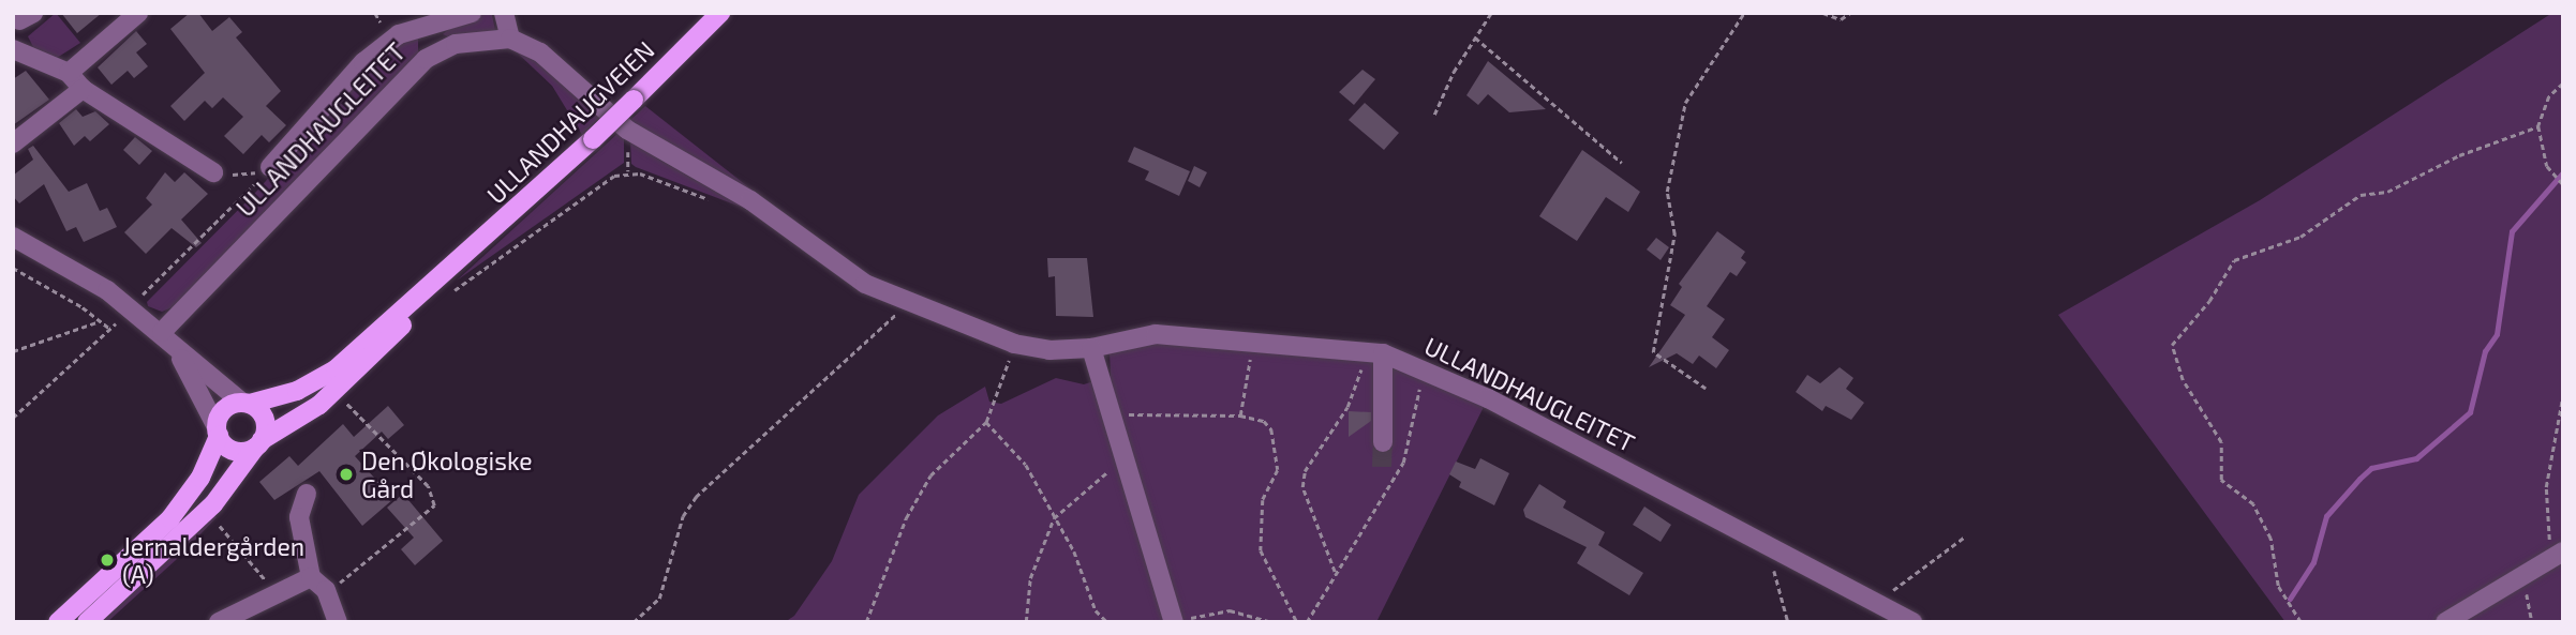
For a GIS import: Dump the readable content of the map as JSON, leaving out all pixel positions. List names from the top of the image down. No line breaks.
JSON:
{"streets":{"main road":["ULLANDHAUGVEIEN"],"street":["ULLANDHAUGLEITET"]},"places":["Den Økologiske Gård","Jernaldergården (A)"]}
